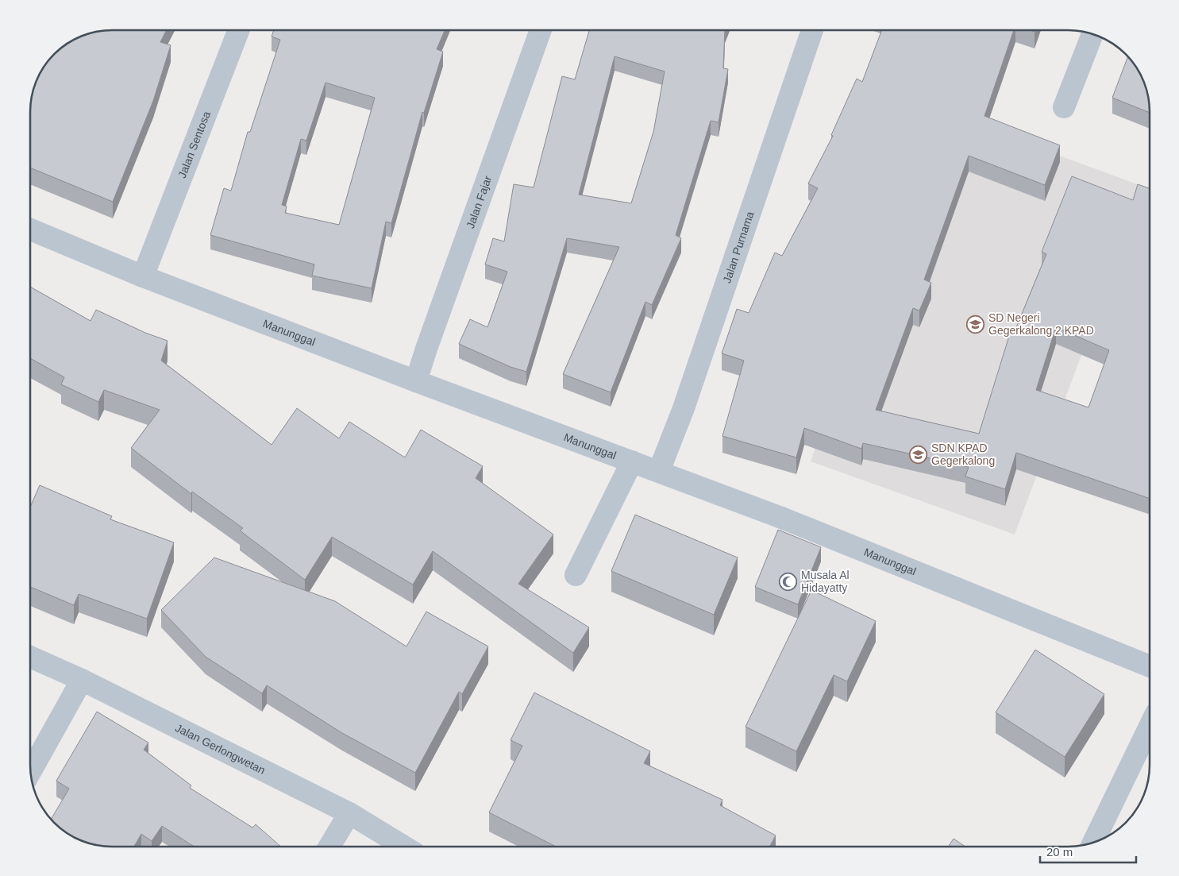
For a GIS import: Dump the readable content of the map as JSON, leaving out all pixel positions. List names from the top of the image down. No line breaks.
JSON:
{"streets":{"street":["Jalan Sentosa","Jalan Fajar","Jalan Purnama","Manunggal","Jalan Gerlongwetan"]},"crossings":[["Jalan Sentosa","Manunggal"],["Jalan Fajar","Manunggal"],["Jalan Purnama","Manunggal"]],"places":{"school or university":["SD Negeri Gegerkalong 2 KPAD","SDN KPAD Gegerkalong"],"mosque":["Musala Al Hidayatty"]},"scale_bar":"20 m"}
